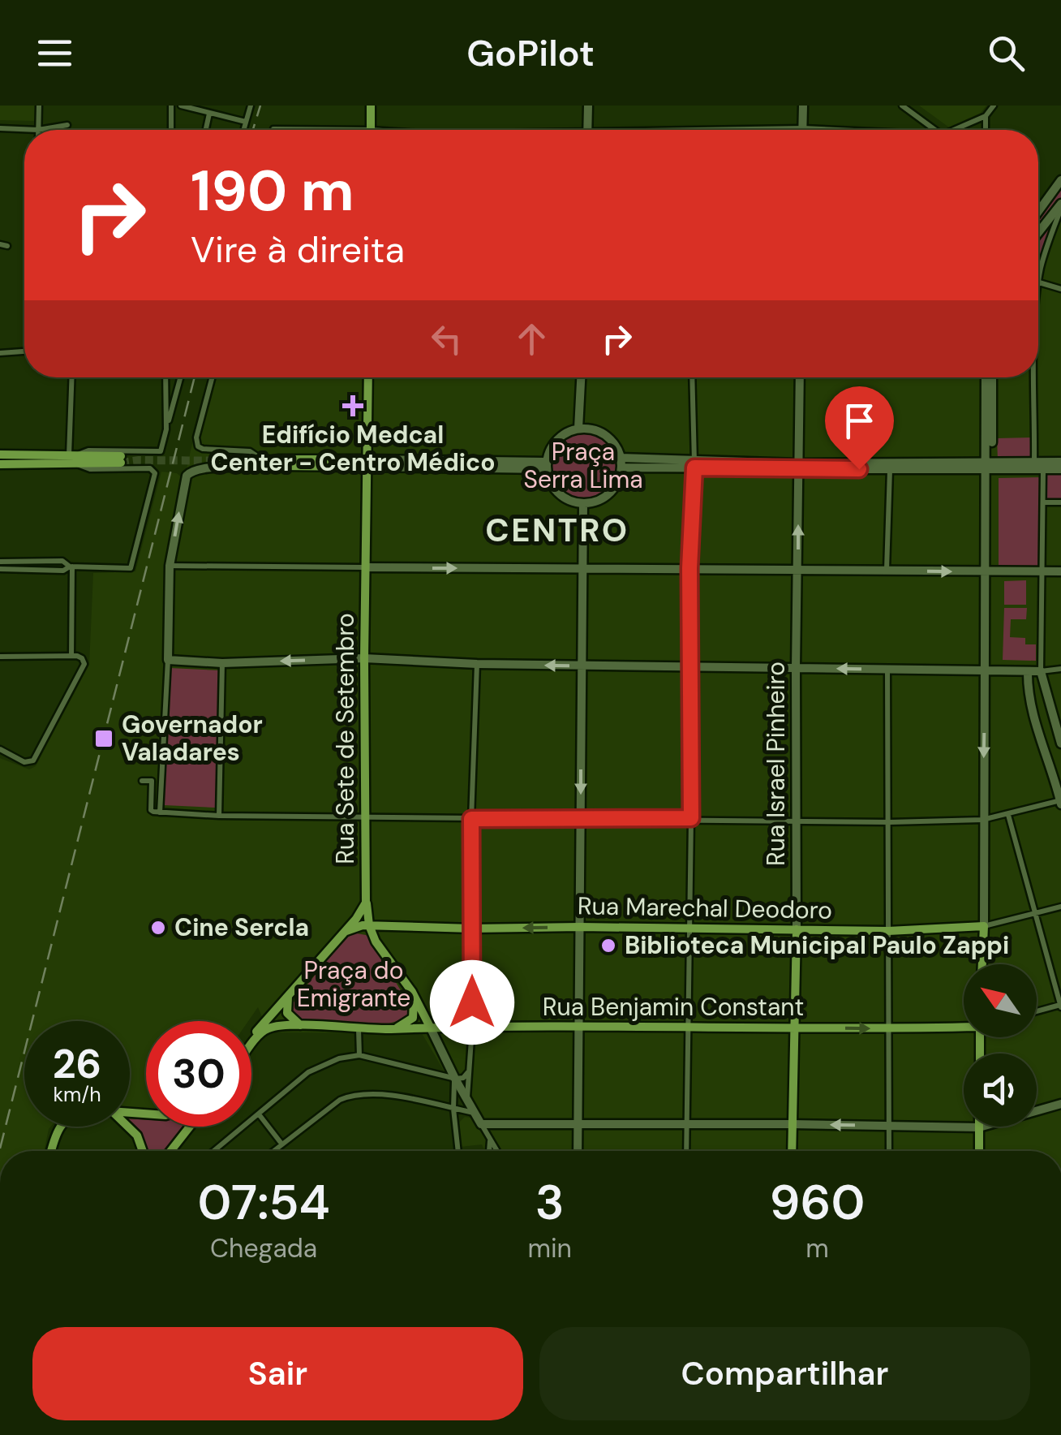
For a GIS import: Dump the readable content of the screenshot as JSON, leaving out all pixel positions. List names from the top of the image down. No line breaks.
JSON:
{"streets":{"main road":["Rua Sete de Setembro","Rua Israel Pinheiro","Rua Marechal Deodoro","Rua Benjamin Constant"]},"crossings":[["Rua Israel Pinheiro","Rua Marechal Deodoro"],["Rua Israel Pinheiro","Rua Benjamin Constant"]],"districts":["CENTRO"],"parks":["Praça Serra Lima","Praça do Emigrante"],"places":{"health":["Edifício Medcal Center - Centro Médico"],"transit":["Governador Valadares"],"other":["Cine Sercla","Biblioteca Municipal Paulo Zappi"]},"north":"top left","page":{"header":"GoPilot","turn":["190 m","Vire à direita"],"speed":"26 km/h","limit":"30","eta":["07:54","Chegada","3","min","960","m"],"buttons":["Sair","Compartilhar"]}}
